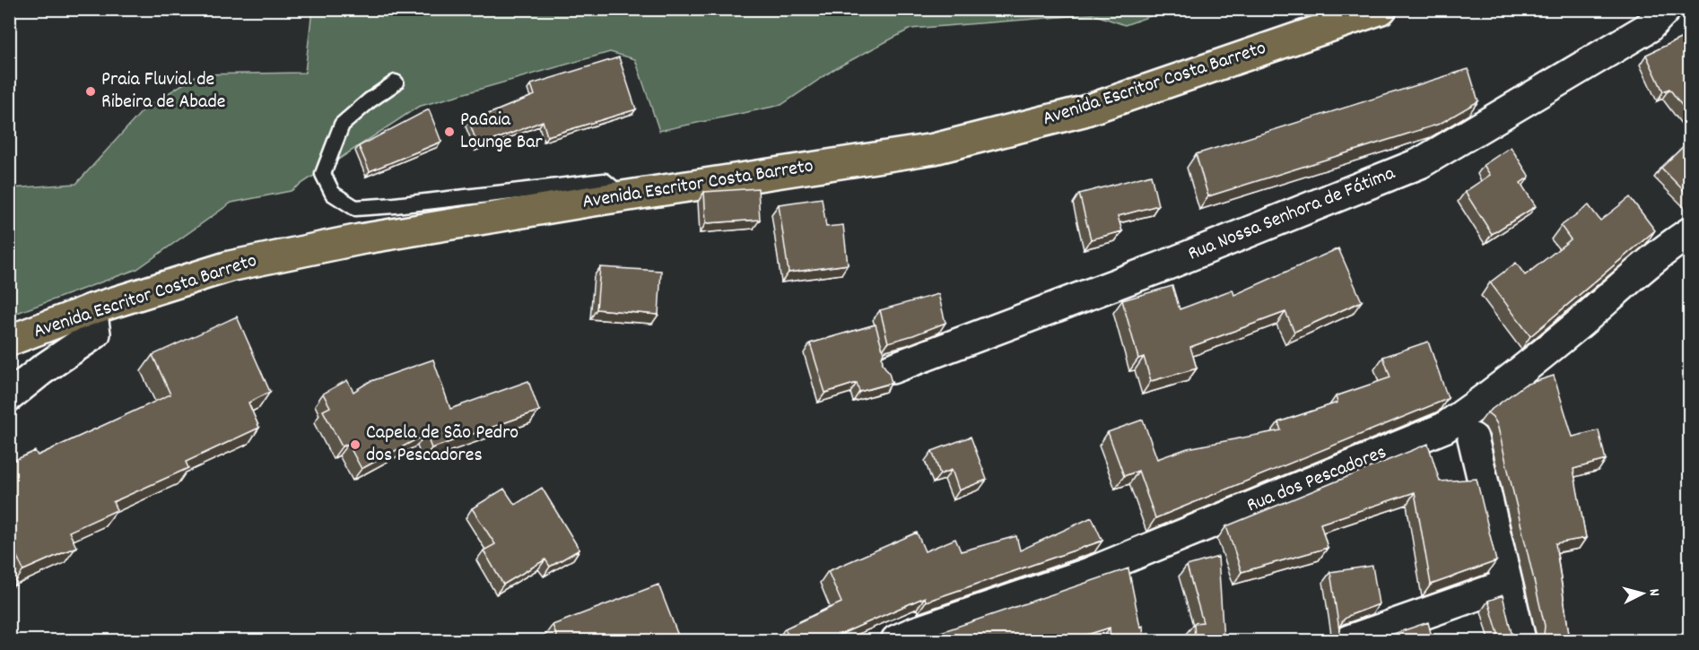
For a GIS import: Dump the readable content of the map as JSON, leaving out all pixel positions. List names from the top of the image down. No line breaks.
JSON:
{"streets":{"main road":["Avenida Escritor Costa Barreto"],"street":["Rua Nossa Senhora de Fátima","Rua dos Pescadores"]},"places":["Praia Fluvial de Ribeira de Abade","PaGaia Lounge Bar","Capela de São Pedro dos Pescadores"],"north":"right"}
